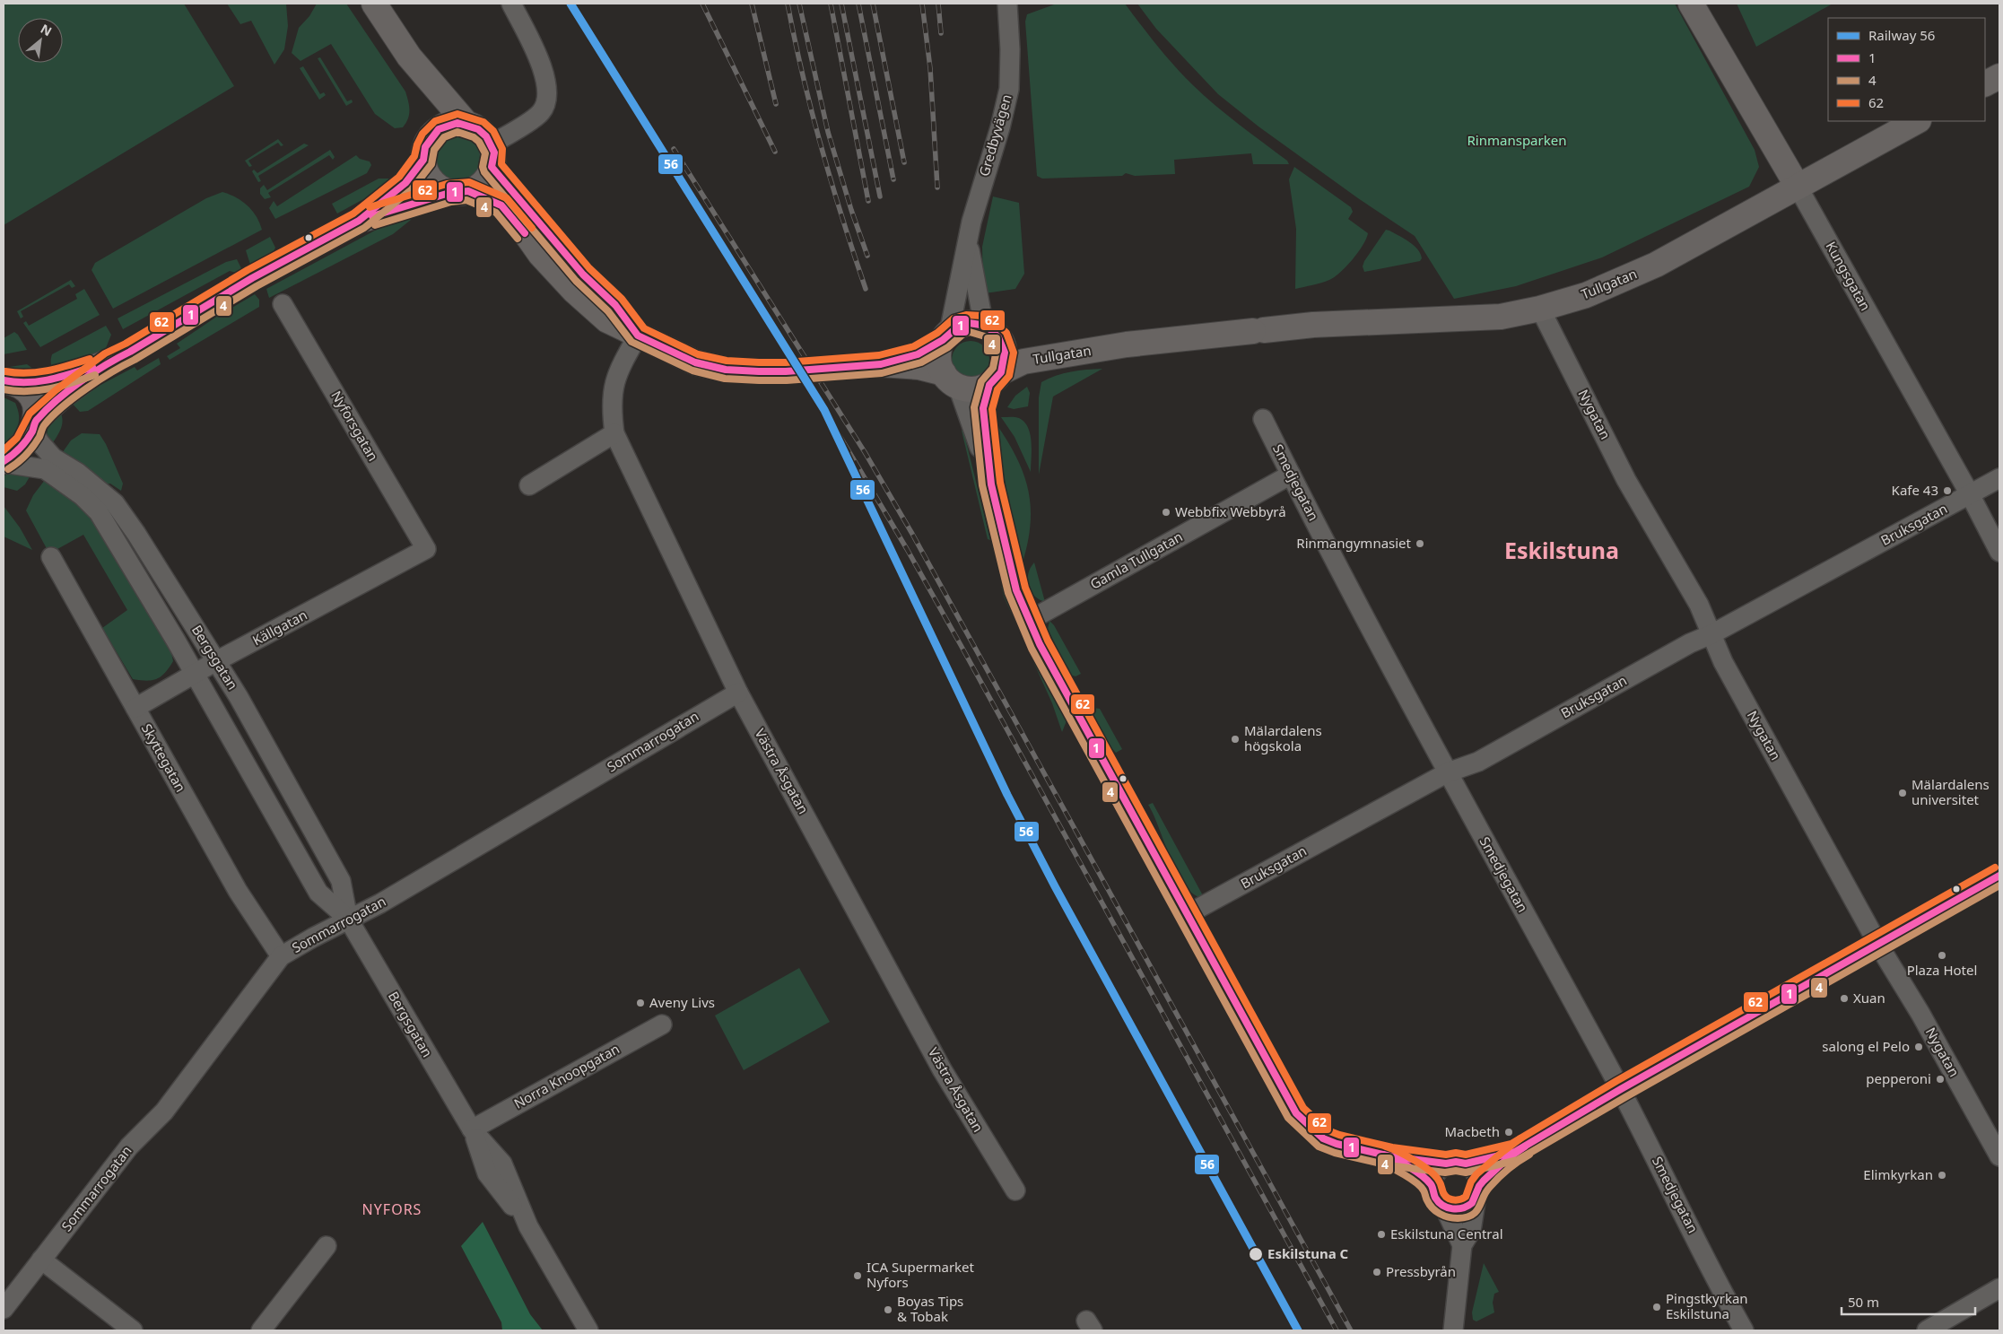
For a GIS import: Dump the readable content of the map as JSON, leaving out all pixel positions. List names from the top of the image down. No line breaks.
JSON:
{"streets":{"street":["Gredbyvägen","Kungsgatan","Tullgatan","Nygatan","Nyforsgatan","Smedjegatan","Bruksgatan","Gamla Tullgatan","Källgatan","Bergsgatan","Sommarrogatan","Skyttegatan","Västra Åsgatan","Norra Knoopgatan"]},"crossings":[["Gredbyvägen","Tullgatan"],["Kungsgatan","Tullgatan"],["Kungsgatan","Bruksgatan"],["Tullgatan","Nygatan"],["Nygatan","Bruksgatan"],["Nyforsgatan","Källgatan"],["Smedjegatan","Bruksgatan"],["Smedjegatan","Gamla Tullgatan"],["Källgatan","Bergsgatan"],["Källgatan","Skyttegatan"],["Bergsgatan","Sommarrogatan"],["Bergsgatan","Norra Knoopgatan"],["Sommarrogatan","Skyttegatan"],["Sommarrogatan","Västra Åsgatan"]],"districts":["Eskilstuna","NYFORS"],"parks":["Rinmansparken"],"places":["Kafe 43","Webbfix Webbyrå","Rinmangymnasiet","Mälardalens högskola","Mälardalens universitet","Plaza Hotel","Xuan","Aveny Livs","salong el Pelo","pepperoni","Macbeth","Elimkyrkan","Eskilstuna Central","Eskilstuna C","Pressbyrån","ICA Supermarket Nyfors","Pingstkyrkan Eskilstuna","Boyas Tips & Tobak"],"lines":["rail line 56","transit line 62","transit line 1","transit line 4"],"legend":["Railway 56","1","4","62"],"scale_bar":"50 m","north":"top right"}
